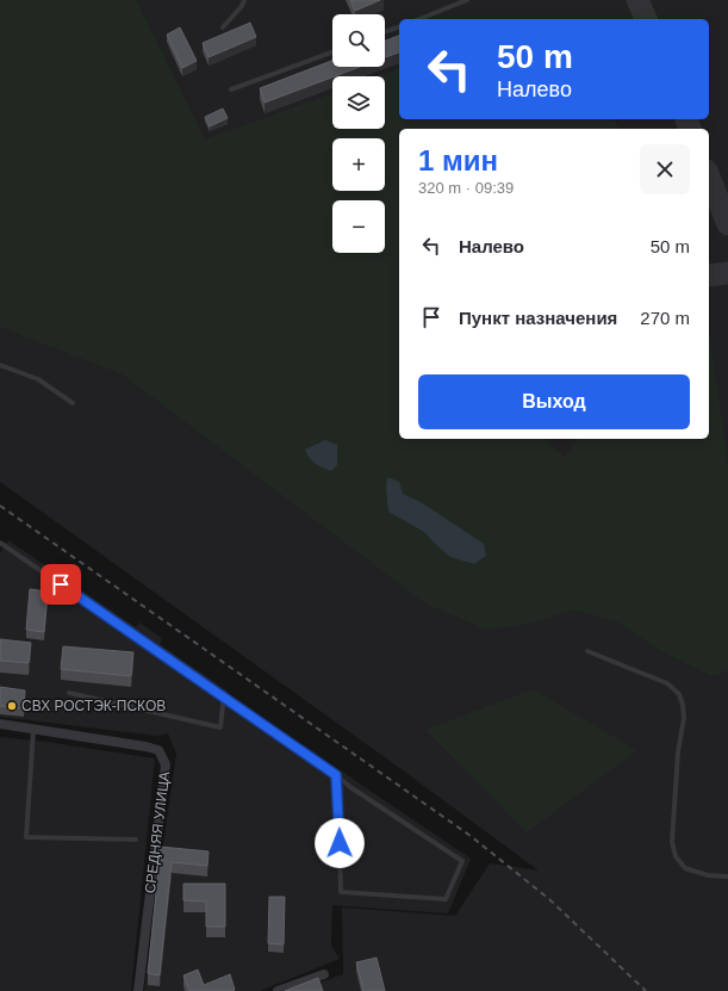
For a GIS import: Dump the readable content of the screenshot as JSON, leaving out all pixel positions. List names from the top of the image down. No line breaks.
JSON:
{"streets":{"street":["СРЕДНЯЯ УЛИЦА"]},"places":["СВХ РОСТЭК-ПСКОВ"],"page":{"map_buttons":["+","−"],"turn":["50 m","Налево"],"heading":["1 мин","320 m · 09:39"],"list":[{"name":"Налево","value":"50 m"},{"name":"Пункт назначения","value":"270 m"}],"buttons":"Выход"}}
